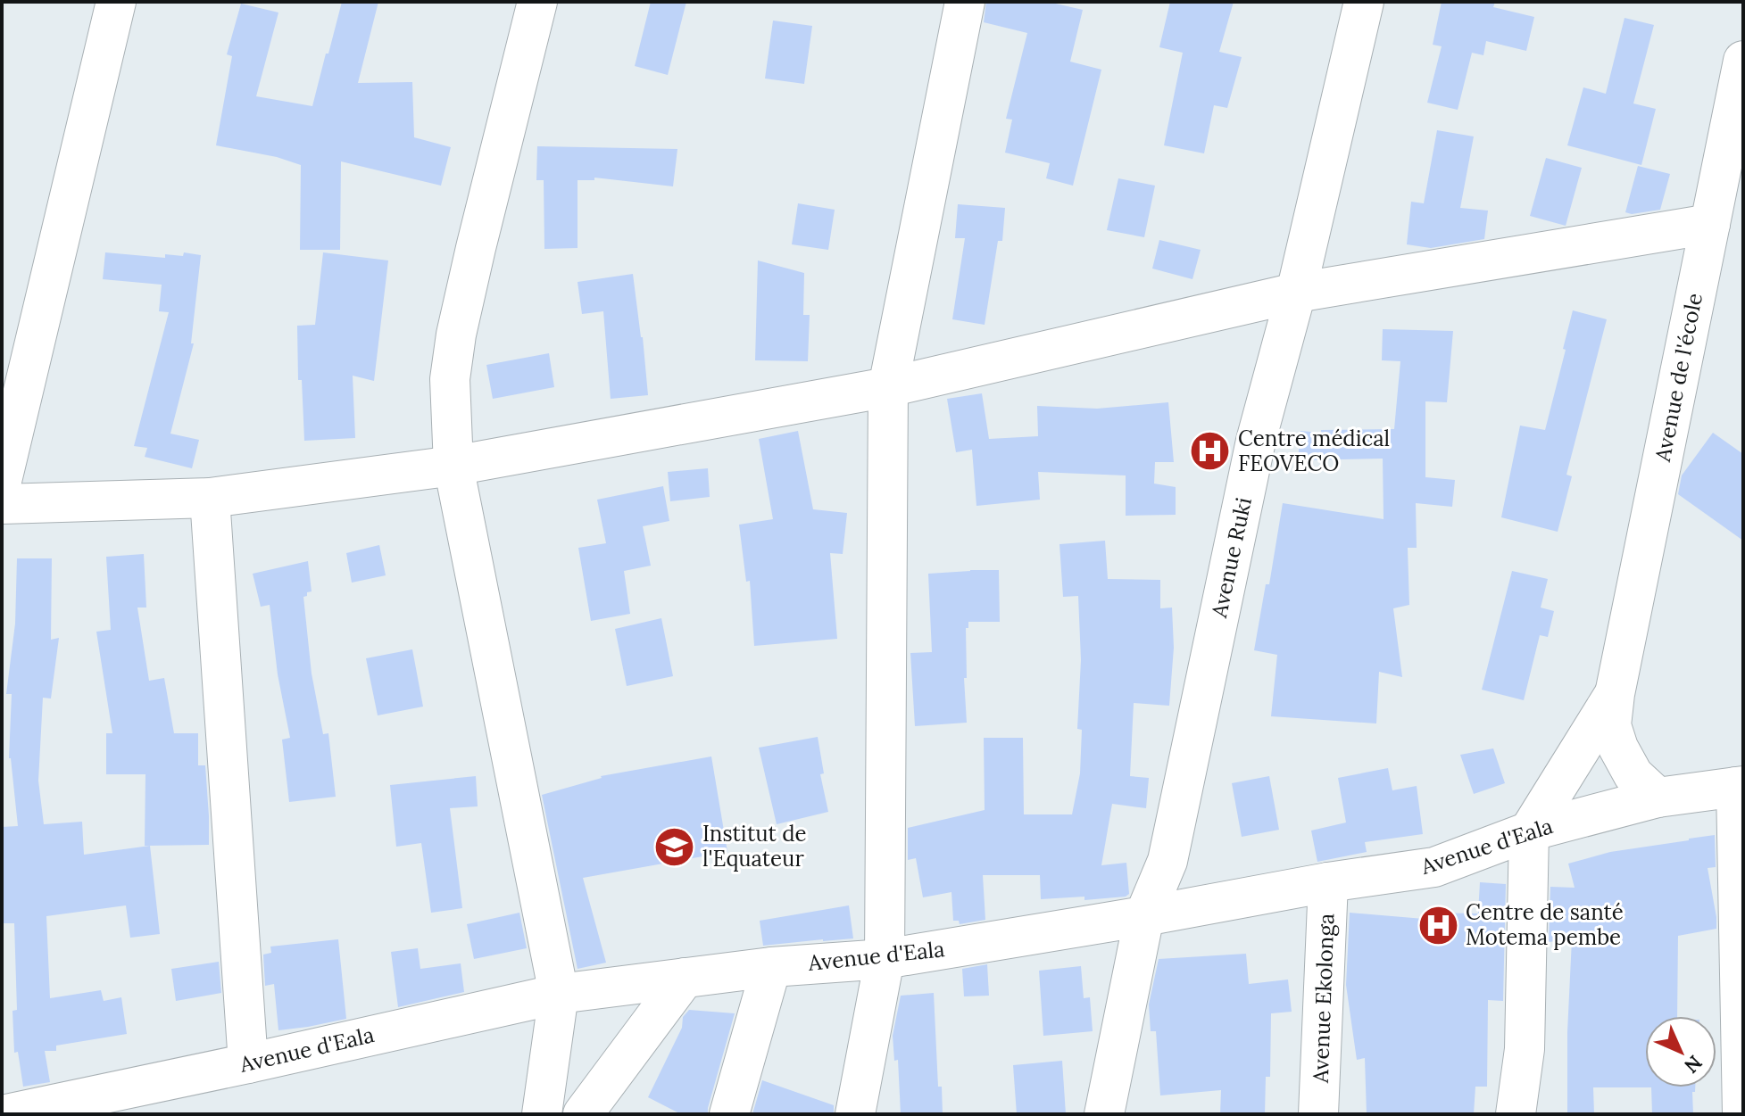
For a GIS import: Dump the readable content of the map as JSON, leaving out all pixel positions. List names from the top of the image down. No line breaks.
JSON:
{"streets":{"street":["Avenue de l'école","Avenue Ruki","Avenue d'Eala","Avenue Ekolonga"]},"crossings":[["Avenue Ruki","Avenue d'Eala"],["Avenue d'Eala","Avenue Ekolonga"]],"places":{"hospital":["Centre médical FEOVECO","Centre de santé Motema pembe"],"school or university":["Institut de l'Equateur"]},"north":"bottom right"}
